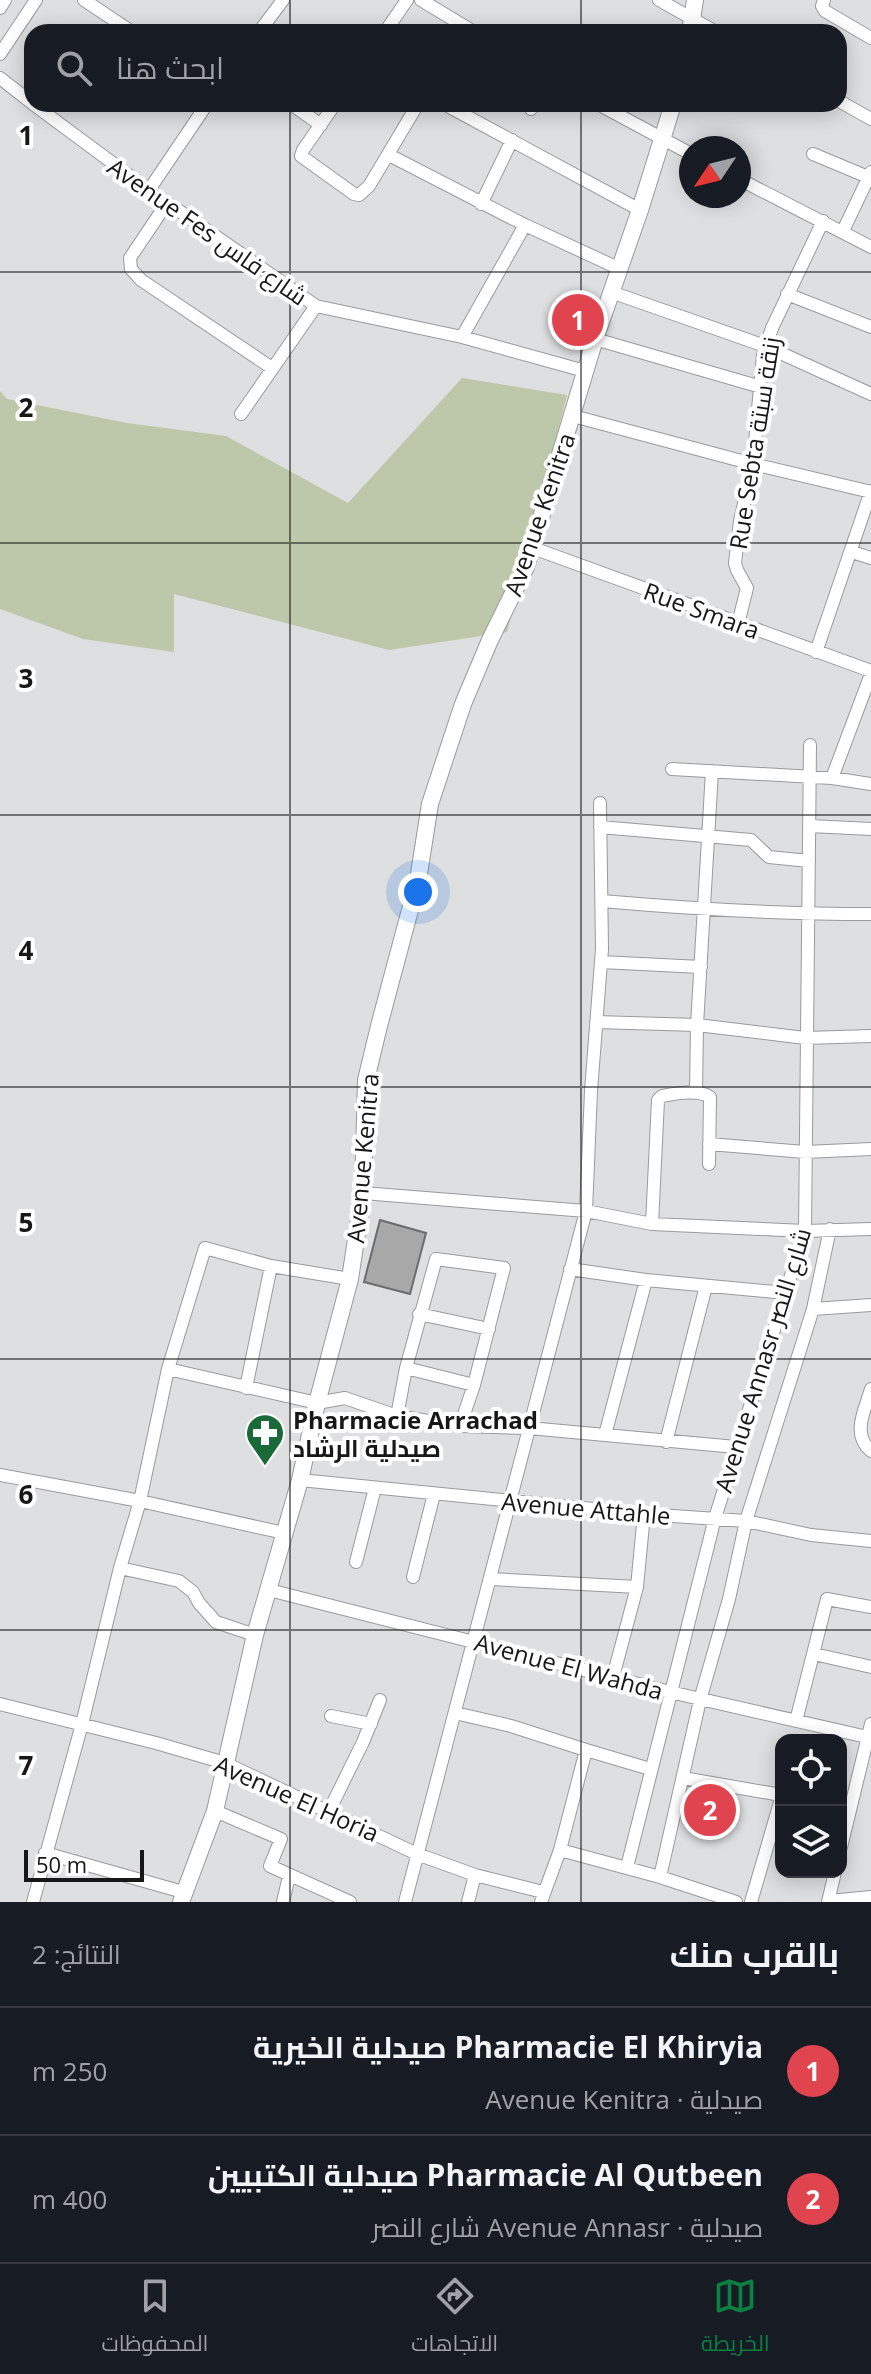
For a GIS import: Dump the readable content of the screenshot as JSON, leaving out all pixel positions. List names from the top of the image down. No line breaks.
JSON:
{"streets":{"street":["Avenue Fes شارع فاس","Rue Sebta زنقة سبتة","Avenue Kenitra","Rue Smara","Avenue Annasr شارع النصر","Avenue Attahle","Avenue El Wahda","Avenue El Horia"]},"crossings":[["Avenue Fes شارع فاس","Avenue Kenitra"],["Rue Sebta زنقة سبتة","Rue Smara"],["Avenue Kenitra","Rue Smara"],["Avenue Kenitra","Avenue Attahle"],["Avenue Kenitra","Avenue El Wahda"],["Avenue Kenitra","Avenue El Horia"],["Avenue Annasr شارع النصر","Avenue Attahle"],["Avenue Annasr شارع النصر","Avenue El Wahda"]],"places":{"pharmacy":["Pharmacie Arrachad صيدلية الرشاد"]},"scale_bar":"50 m","north":"bottom left","page":{"search":"ابحث هنا","pins":["1","2"],"scale":"50 m","heading":["بالقرب منك","النتائج: 2"],"list":[{"mark":"1","name":"Pharmacie El Khiryia صيدلية الخيرية","note":"صيدلية · Avenue Kenitra","value":"250 m"},{"mark":"2","name":"Pharmacie Al Qutbeen صيدلية الكتبيين","note":"صيدلية · Avenue Annasr شارع النصر","value":"400 m"}],"nav":["الخريطة","الاتجاهات","المحفوظات"]},"grid":{"rows":["1","2","3","4","5","6","7"]}}
